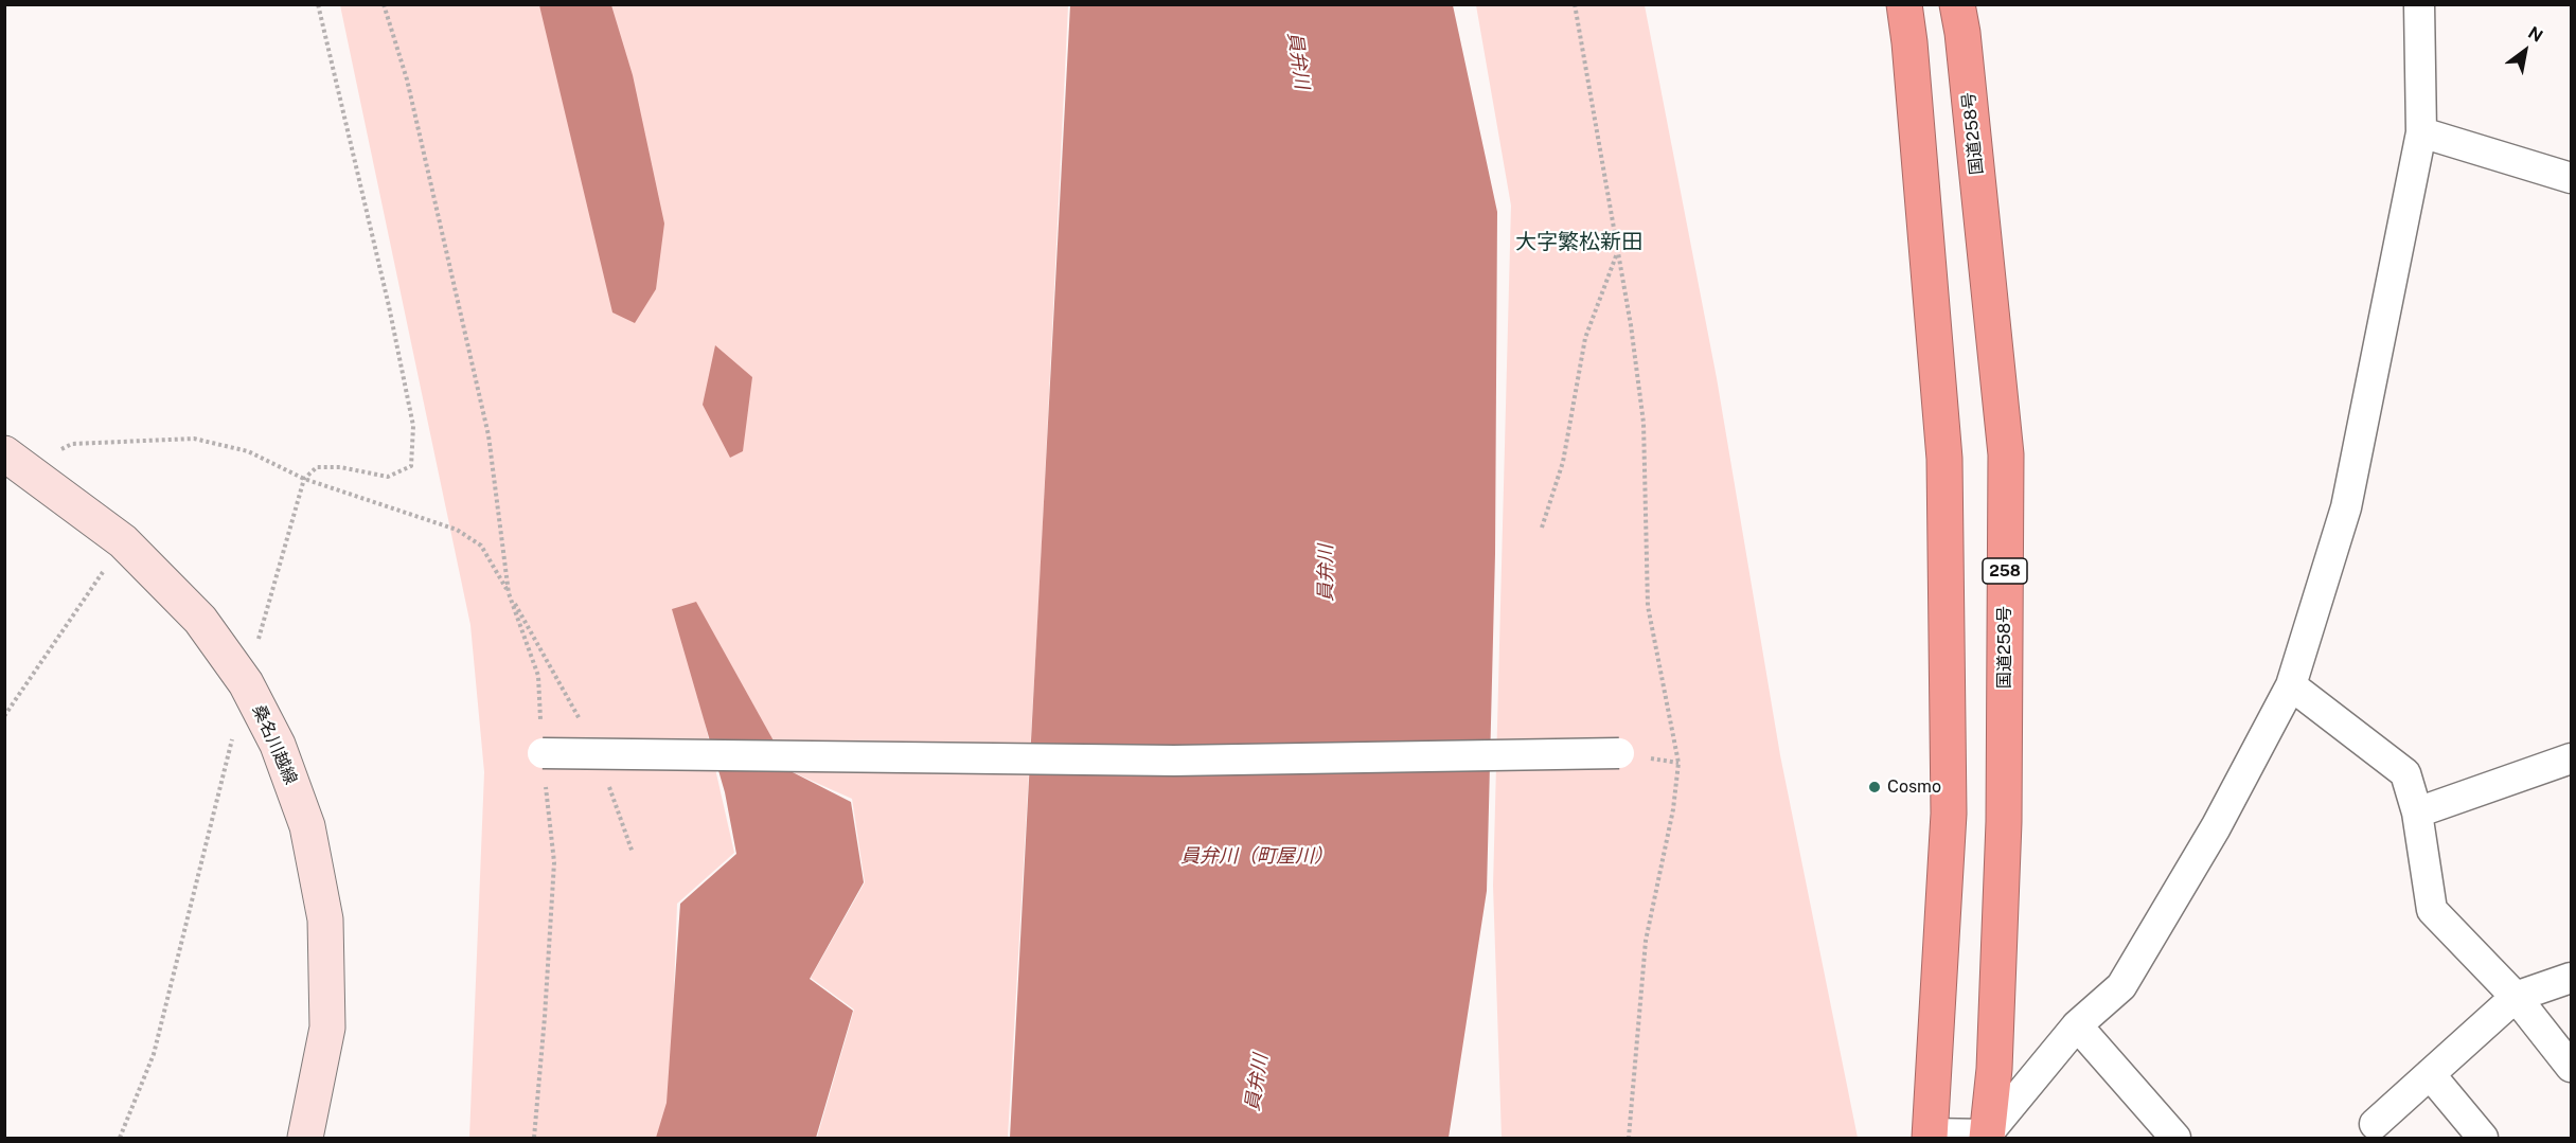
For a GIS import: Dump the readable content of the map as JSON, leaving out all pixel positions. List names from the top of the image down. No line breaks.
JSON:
{"streets":{"highway":["国道258号","258"],"main road":["桑名川越線"]},"districts":["大字繁松新田"],"water":["員弁川","員弁川（町屋川）"],"places":["Cosmo"],"north":"top right"}
